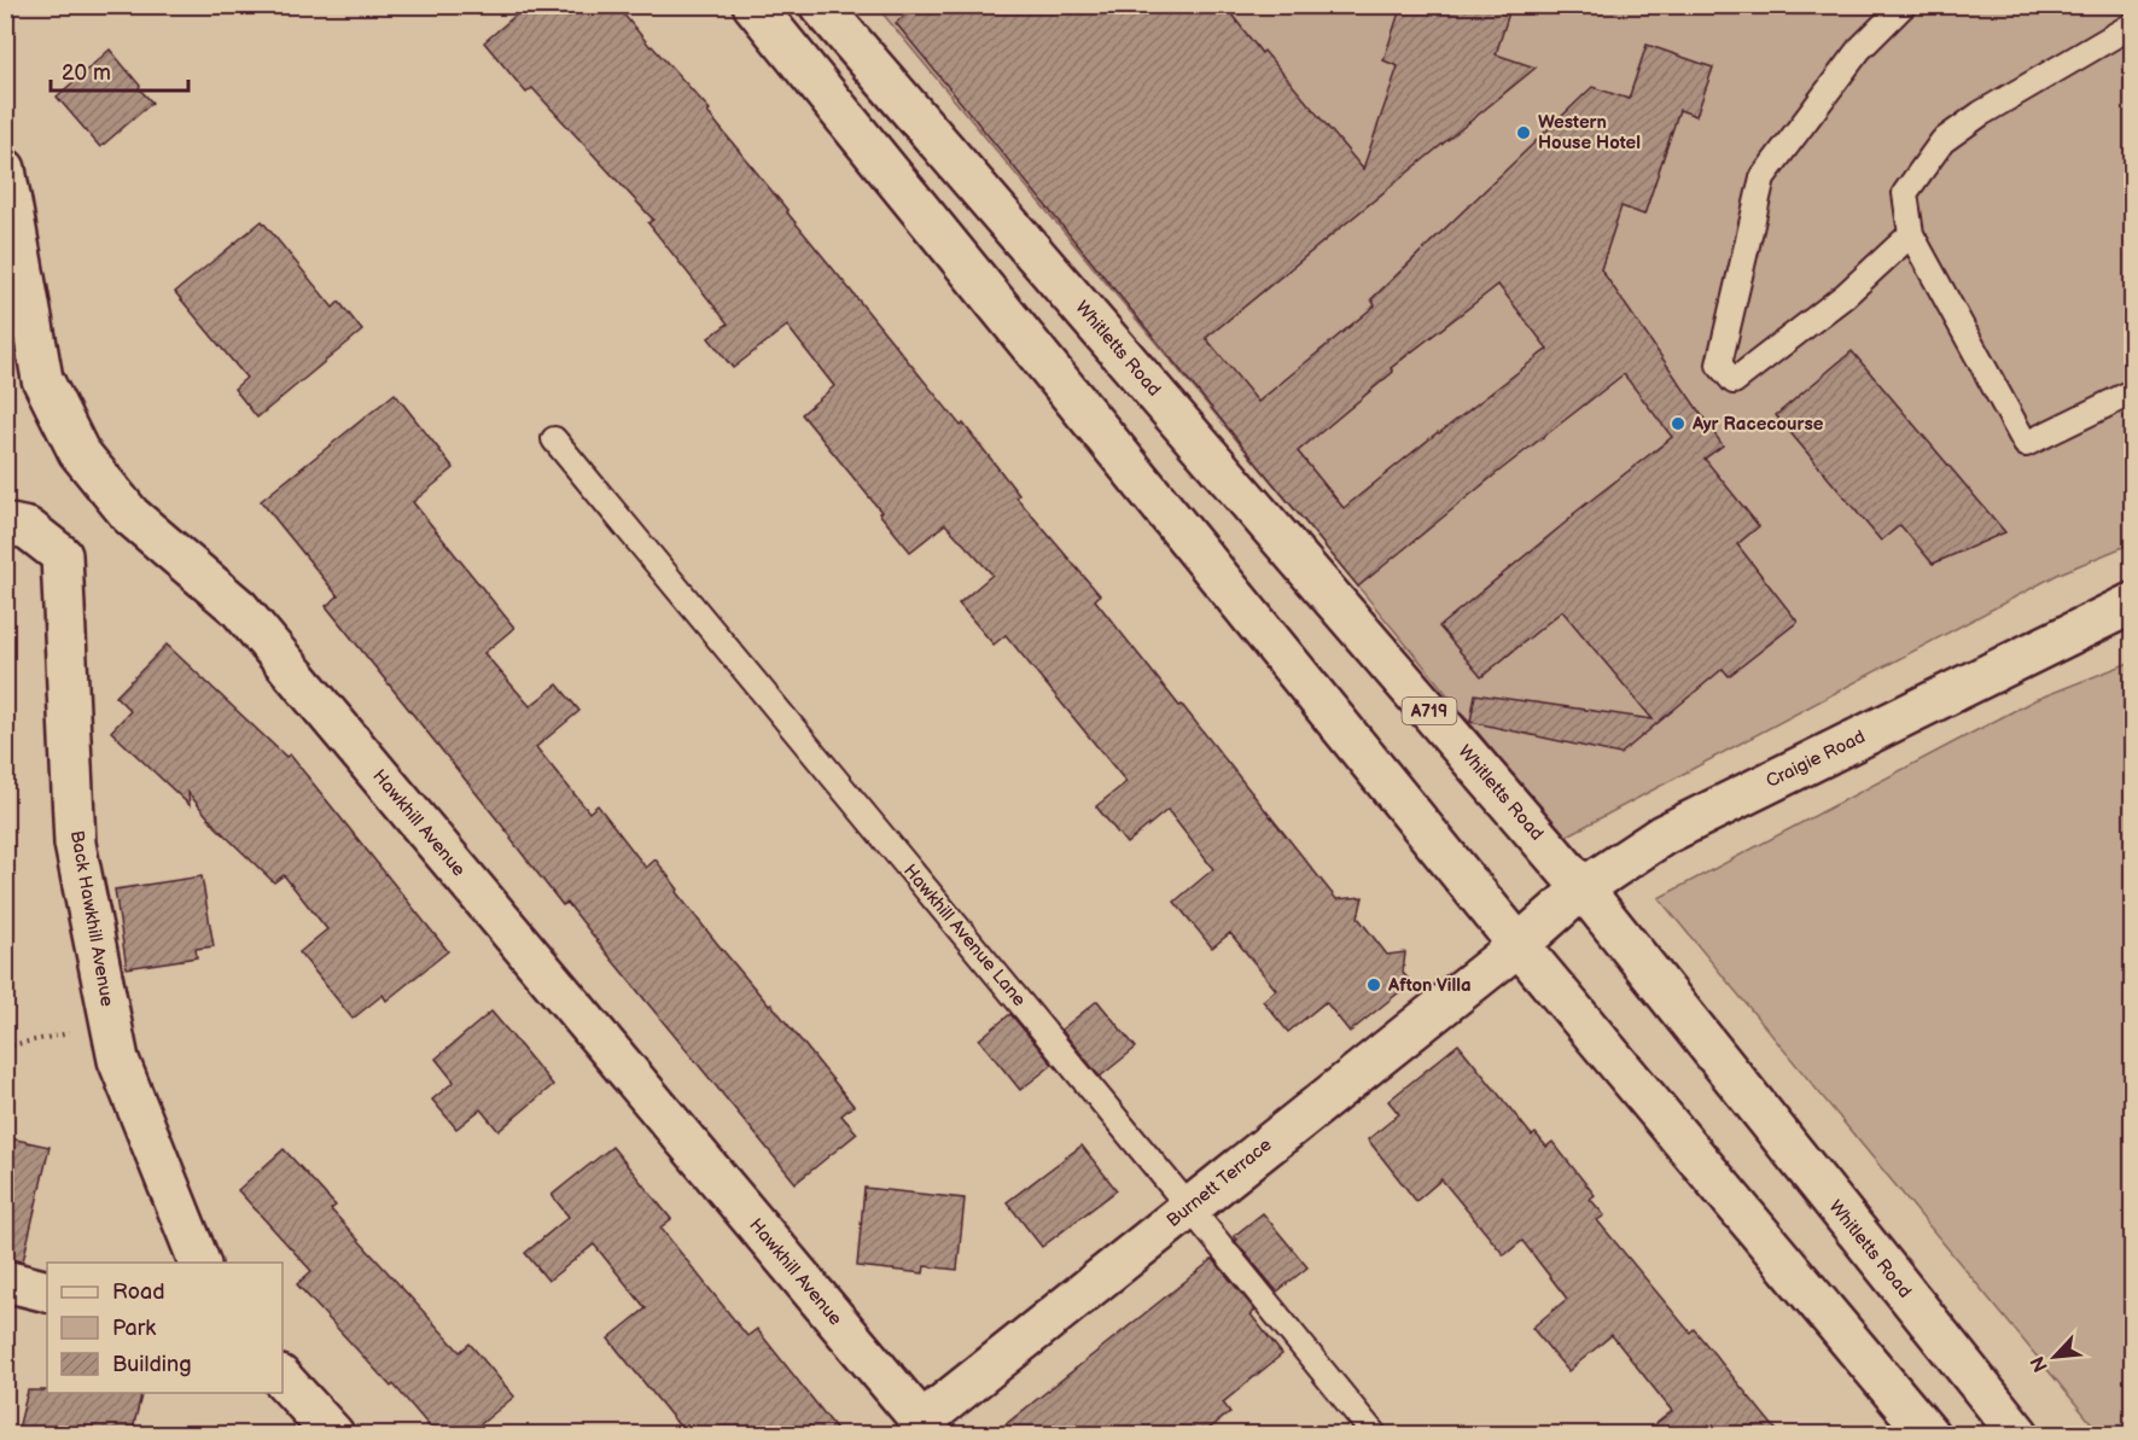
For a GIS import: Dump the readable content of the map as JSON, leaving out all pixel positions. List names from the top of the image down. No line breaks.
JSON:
{"streets":{"main road":["Whitletts Road","A719","Craigie Road","Hawkhill Avenue","Back Hawkhill Avenue","Burnett Terrace"],"lane":["Hawkhill Avenue Lane"]},"crossings":[["Whitletts Road","Craigie Road"],["Craigie Road","Burnett Terrace"],["Hawkhill Avenue","Burnett Terrace"],["Hawkhill Avenue Lane","Burnett Terrace"]],"places":["Western House Hotel","Ayr Racecourse","Afton Villa"],"legend":["Road","Park","Building"],"scale_bar":"20 m","north":"bottom left"}
